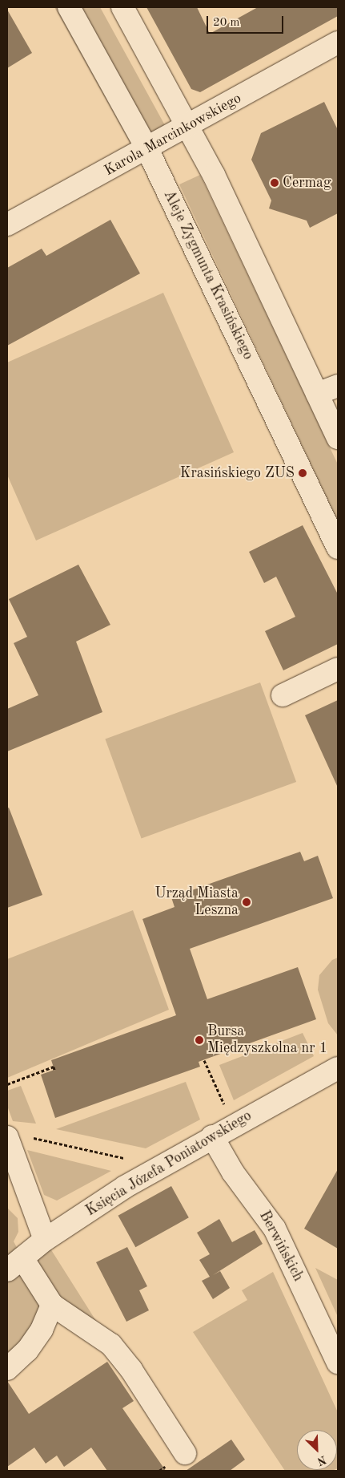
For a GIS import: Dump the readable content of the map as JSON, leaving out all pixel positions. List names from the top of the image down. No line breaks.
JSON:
{"streets":{"street":["Karola Marcinkowskiego","Aleje Zygmunta Krasińskiego","Księcia Józefa Poniatowskiego","Berwińskich"]},"crossings":[["Karola Marcinkowskiego","Aleje Zygmunta Krasińskiego"],["Księcia Józefa Poniatowskiego","Berwińskich"]],"places":["Cermag","Krasińskiego ZUS","Urząd Miasta Leszna","Bursa Międzyszkolna nr 1"],"scale_bar":"20 m","north":"bottom right"}
